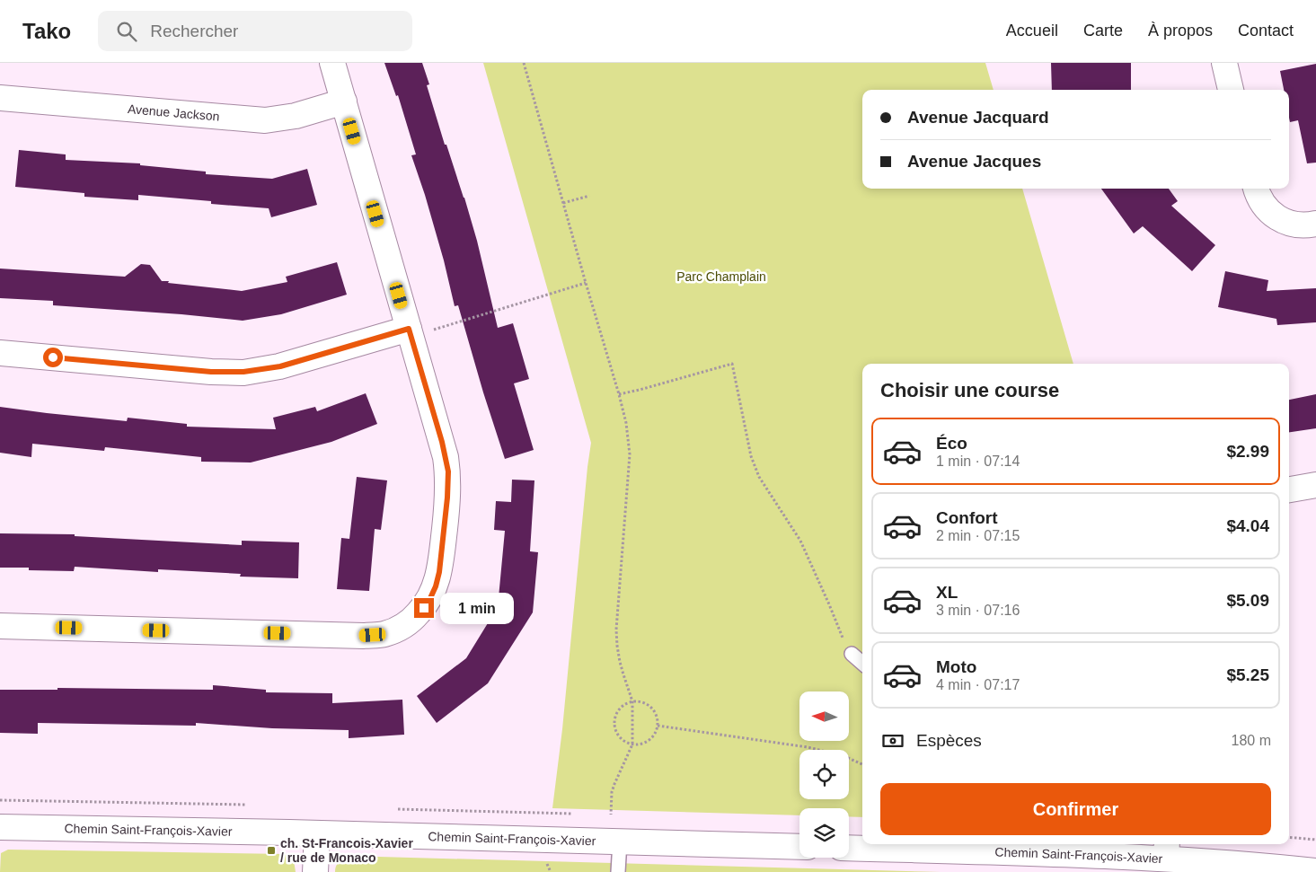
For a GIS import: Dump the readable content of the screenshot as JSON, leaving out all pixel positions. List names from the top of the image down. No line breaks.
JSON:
{"streets":{"street":["Avenue Jackson","Chemin Saint-François-Xavier"]},"parks":["Parc Champlain"],"places":{"transit":["ch. St-Francois-Xavier / rue de Monaco"]},"north":"left","page":{"header":"Tako","search":"Rechercher","nav":["Accueil","Carte","À propos","Contact"],"banner":["Avenue Jacquard","Avenue Jacques"],"heading":"Choisir une course","list":[{"name":"Éco","note":"1 min · 07:14","value":"$2.99"},{"name":"Confort","note":"2 min · 07:15","value":"$4.04"},{"name":"XL","note":"3 min · 07:16","value":"$5.09"},{"name":"Moto","note":"4 min · 07:17","value":"$5.25"}],"bubble":"1 min","pay":["Espèces","180 m"],"buttons":"Confirmer"}}
